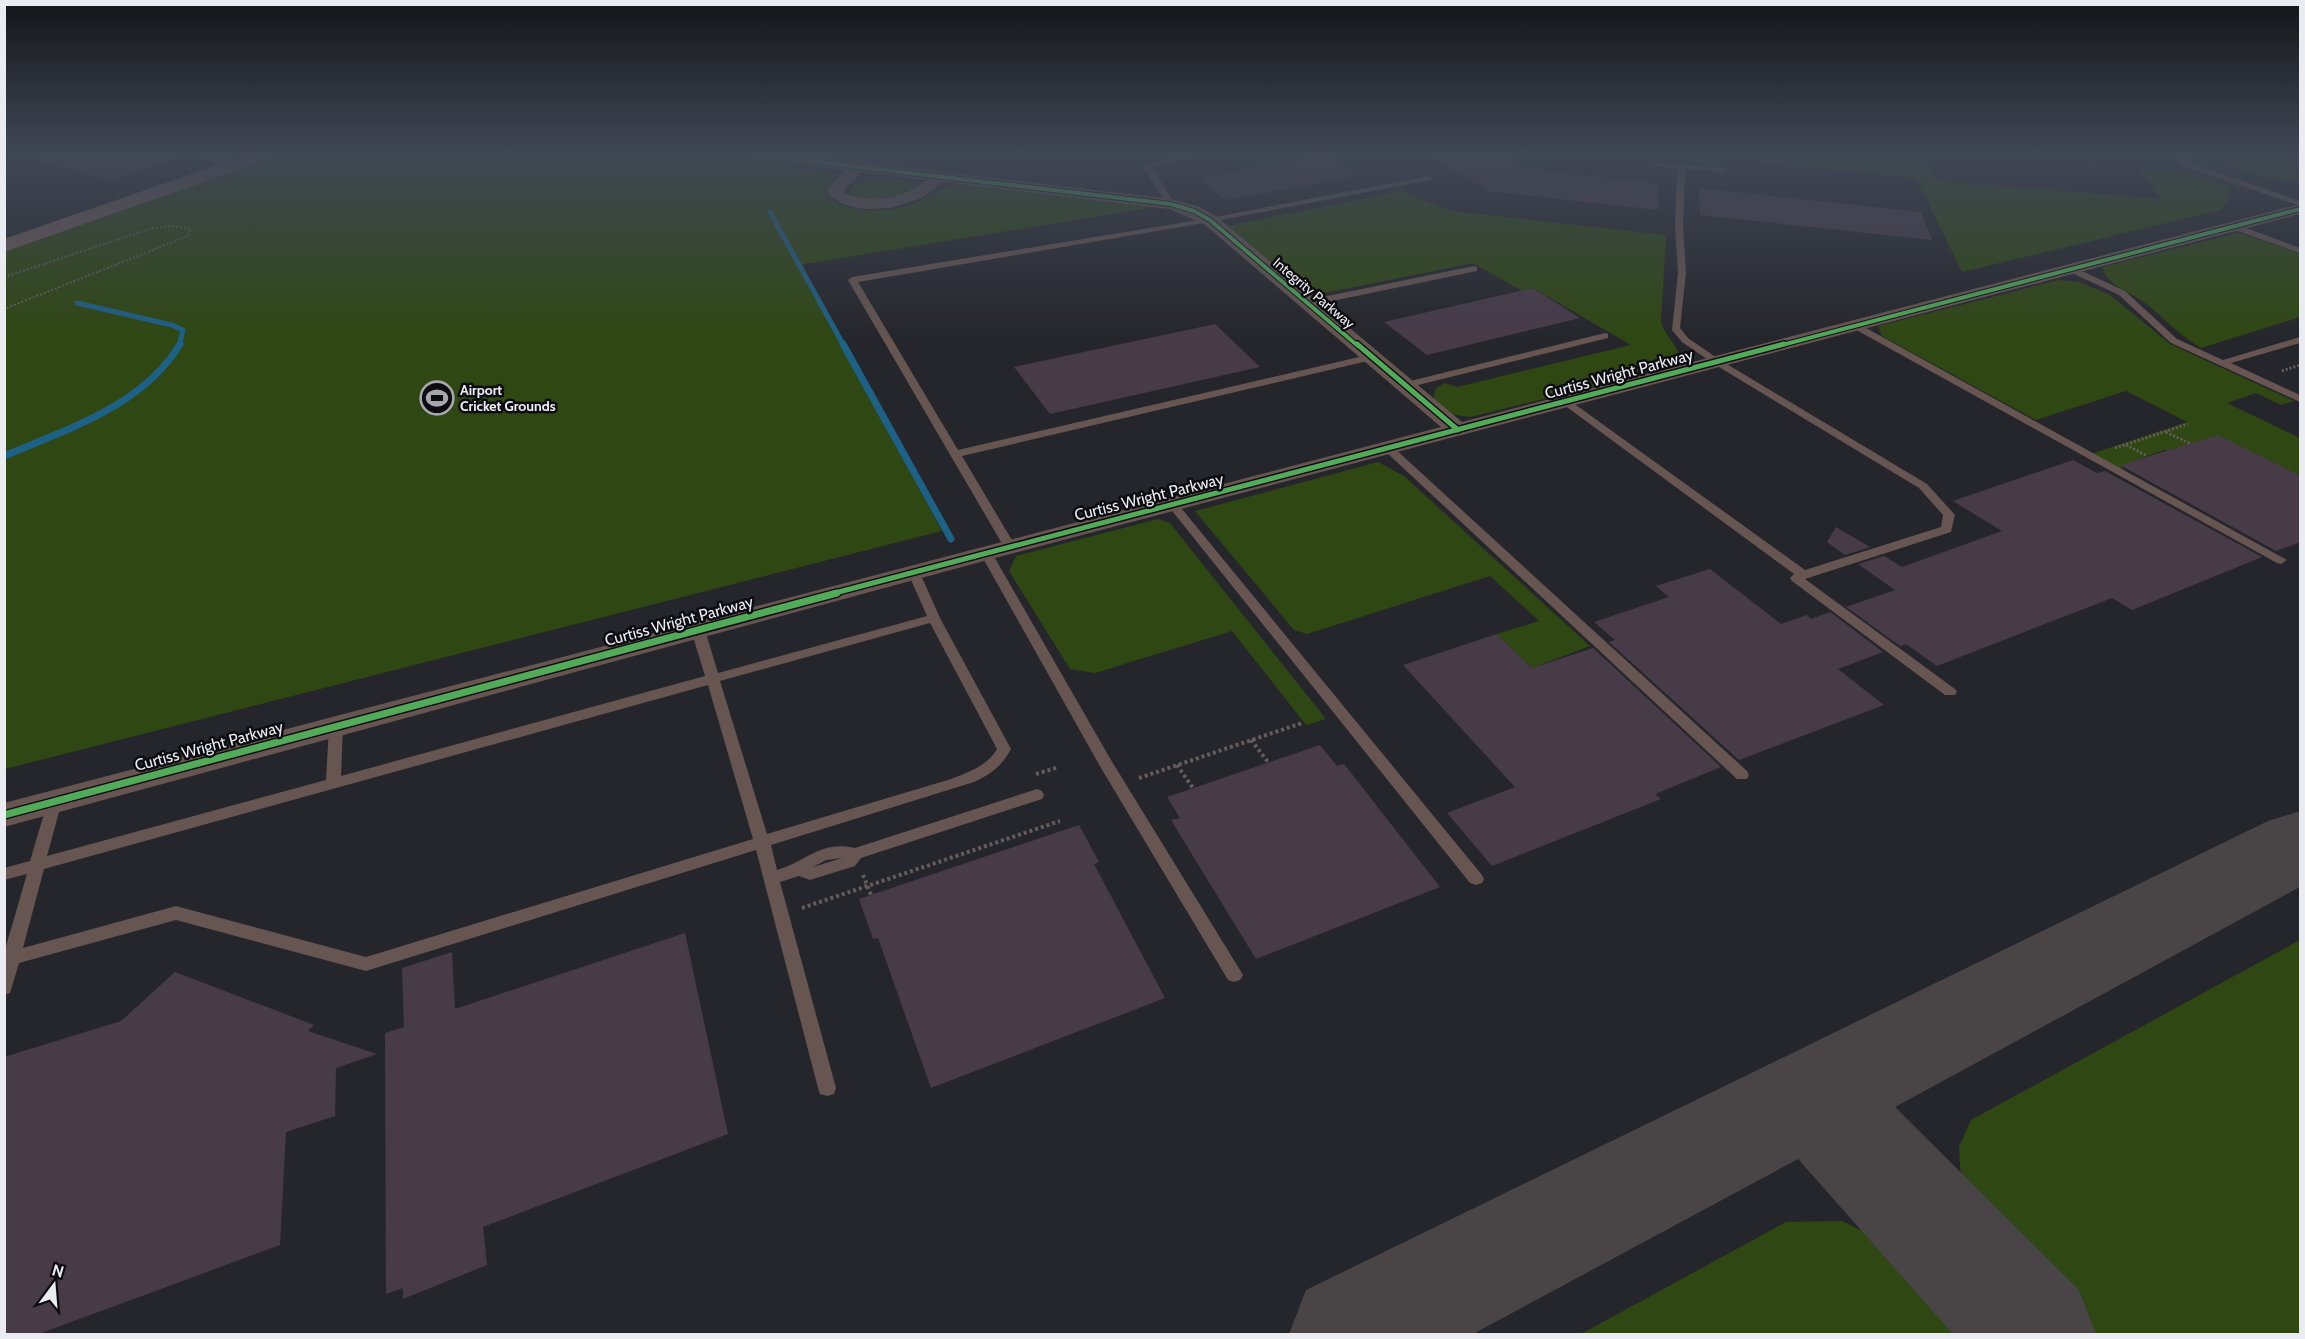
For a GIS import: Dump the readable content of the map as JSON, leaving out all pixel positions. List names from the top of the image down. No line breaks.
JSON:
{"streets":{"street":["Integrity Parkway","Curtiss Wright Parkway"]},"crossings":[["Integrity Parkway","Curtiss Wright Parkway"]],"places":{"sports":["Airport Cricket Grounds"]},"north":"top"}
